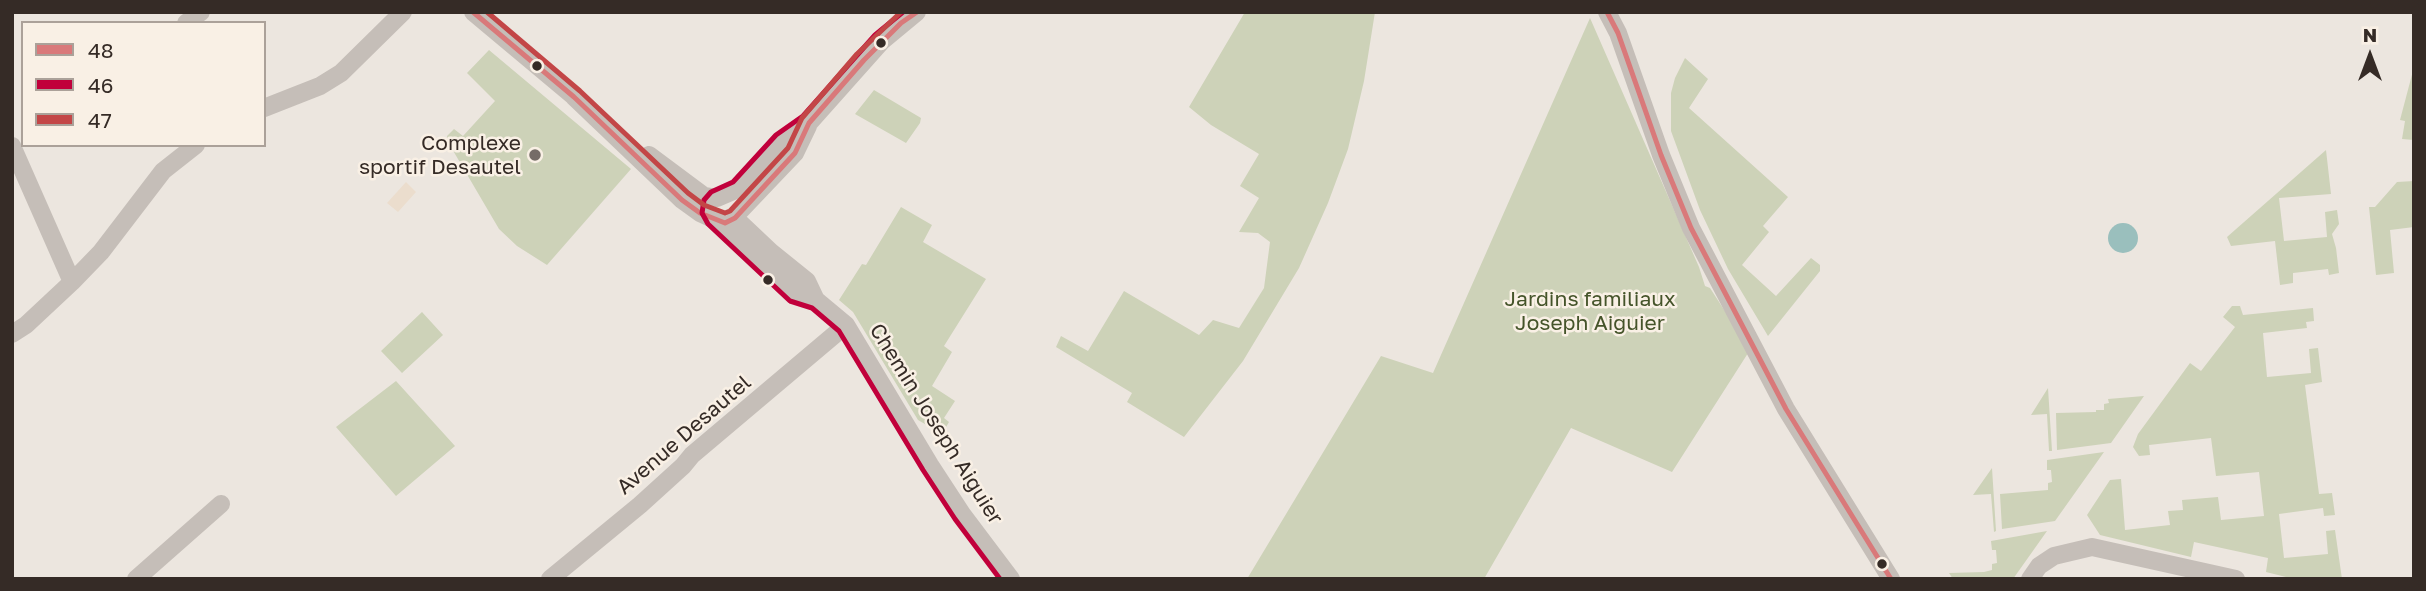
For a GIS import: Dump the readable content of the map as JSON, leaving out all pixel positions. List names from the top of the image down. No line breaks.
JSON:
{"streets":{"street":["Chemin Joseph Aiguier","Avenue Desautel"]},"crossings":[["Chemin Joseph Aiguier","Avenue Desautel"]],"parks":["Jardins familiaux Joseph Aiguier"],"places":["Complexe sportif Desautel"],"lines":["transit line 48","transit line 46","transit line 47"],"legend":["48","46","47"],"north":"top"}
